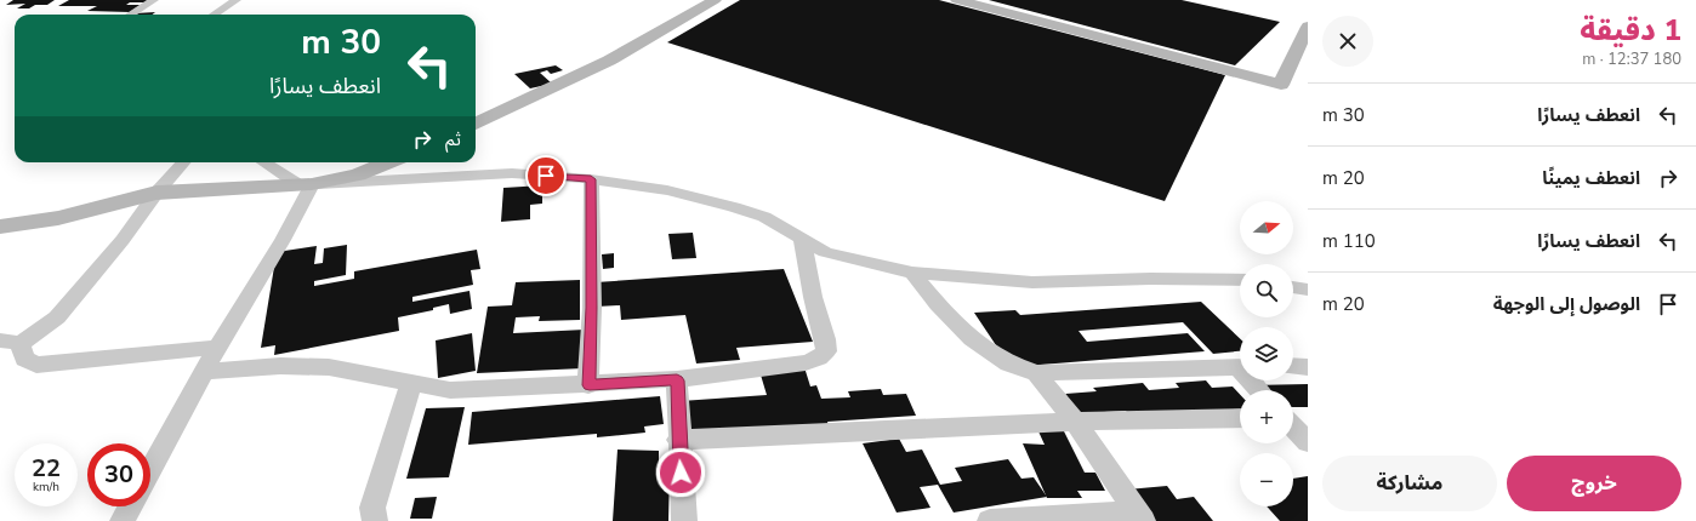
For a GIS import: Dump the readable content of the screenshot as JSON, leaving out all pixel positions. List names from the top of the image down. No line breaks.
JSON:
{"north":"right","page":{"heading":["1 دقيقة","180 m · 12:37"],"turn":["30 m","انعطف يسارًا"],"list":[{"name":"انعطف يسارًا","value":"30 m"},{"name":"انعطف يمينًا","value":"20 m"},{"name":"انعطف يسارًا","value":"110 m"},{"name":"الوصول إلى الوجهة","value":"20 m"}],"then":"ثم","map_buttons":["+","−"],"speed":"22 km/h","limit":"30","buttons":["خروج","مشاركة"]}}
